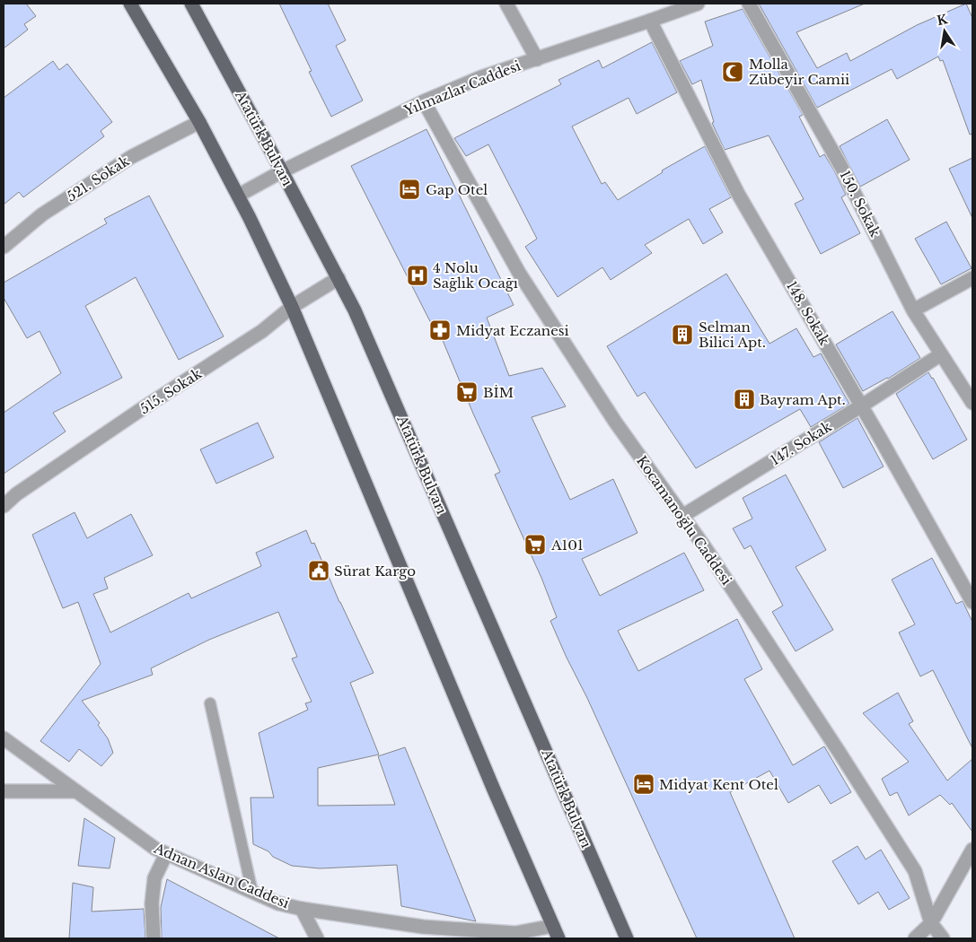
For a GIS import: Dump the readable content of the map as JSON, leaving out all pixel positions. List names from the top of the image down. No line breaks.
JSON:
{"streets":{"main road":["Atatürk Bulvarı"],"street":["Yılmazlar Caddesi","521. Sokak","150. Sokak","148. Sokak","515. Sokak","147. Sokak","Kocamanoğlu Caddesi","Adnan Aslan Caddesi"]},"crossings":[["Yılmazlar Caddesi","Atatürk Bulvarı"],["Yılmazlar Caddesi","148. Sokak"],["Yılmazlar Caddesi","Kocamanoğlu Caddesi"],["Atatürk Bulvarı","515. Sokak"],["150. Sokak","147. Sokak"],["148. Sokak","147. Sokak"],["147. Sokak","Kocamanoğlu Caddesi"]],"places":{"mosque":["Molla Zübeyir Camii"],"hotel":["Gap Otel","Midyat Kent Otel"],"hospital":["4 Nolu Sağlık Ocağı"],"pharmacy":["Midyat Eczanesi"],"building":["Selman Bilici Apt.","Bayram Apt."],"supermarket":["BİM","A101"],"public building":["Sürat Kargo"]},"north":"top"}
